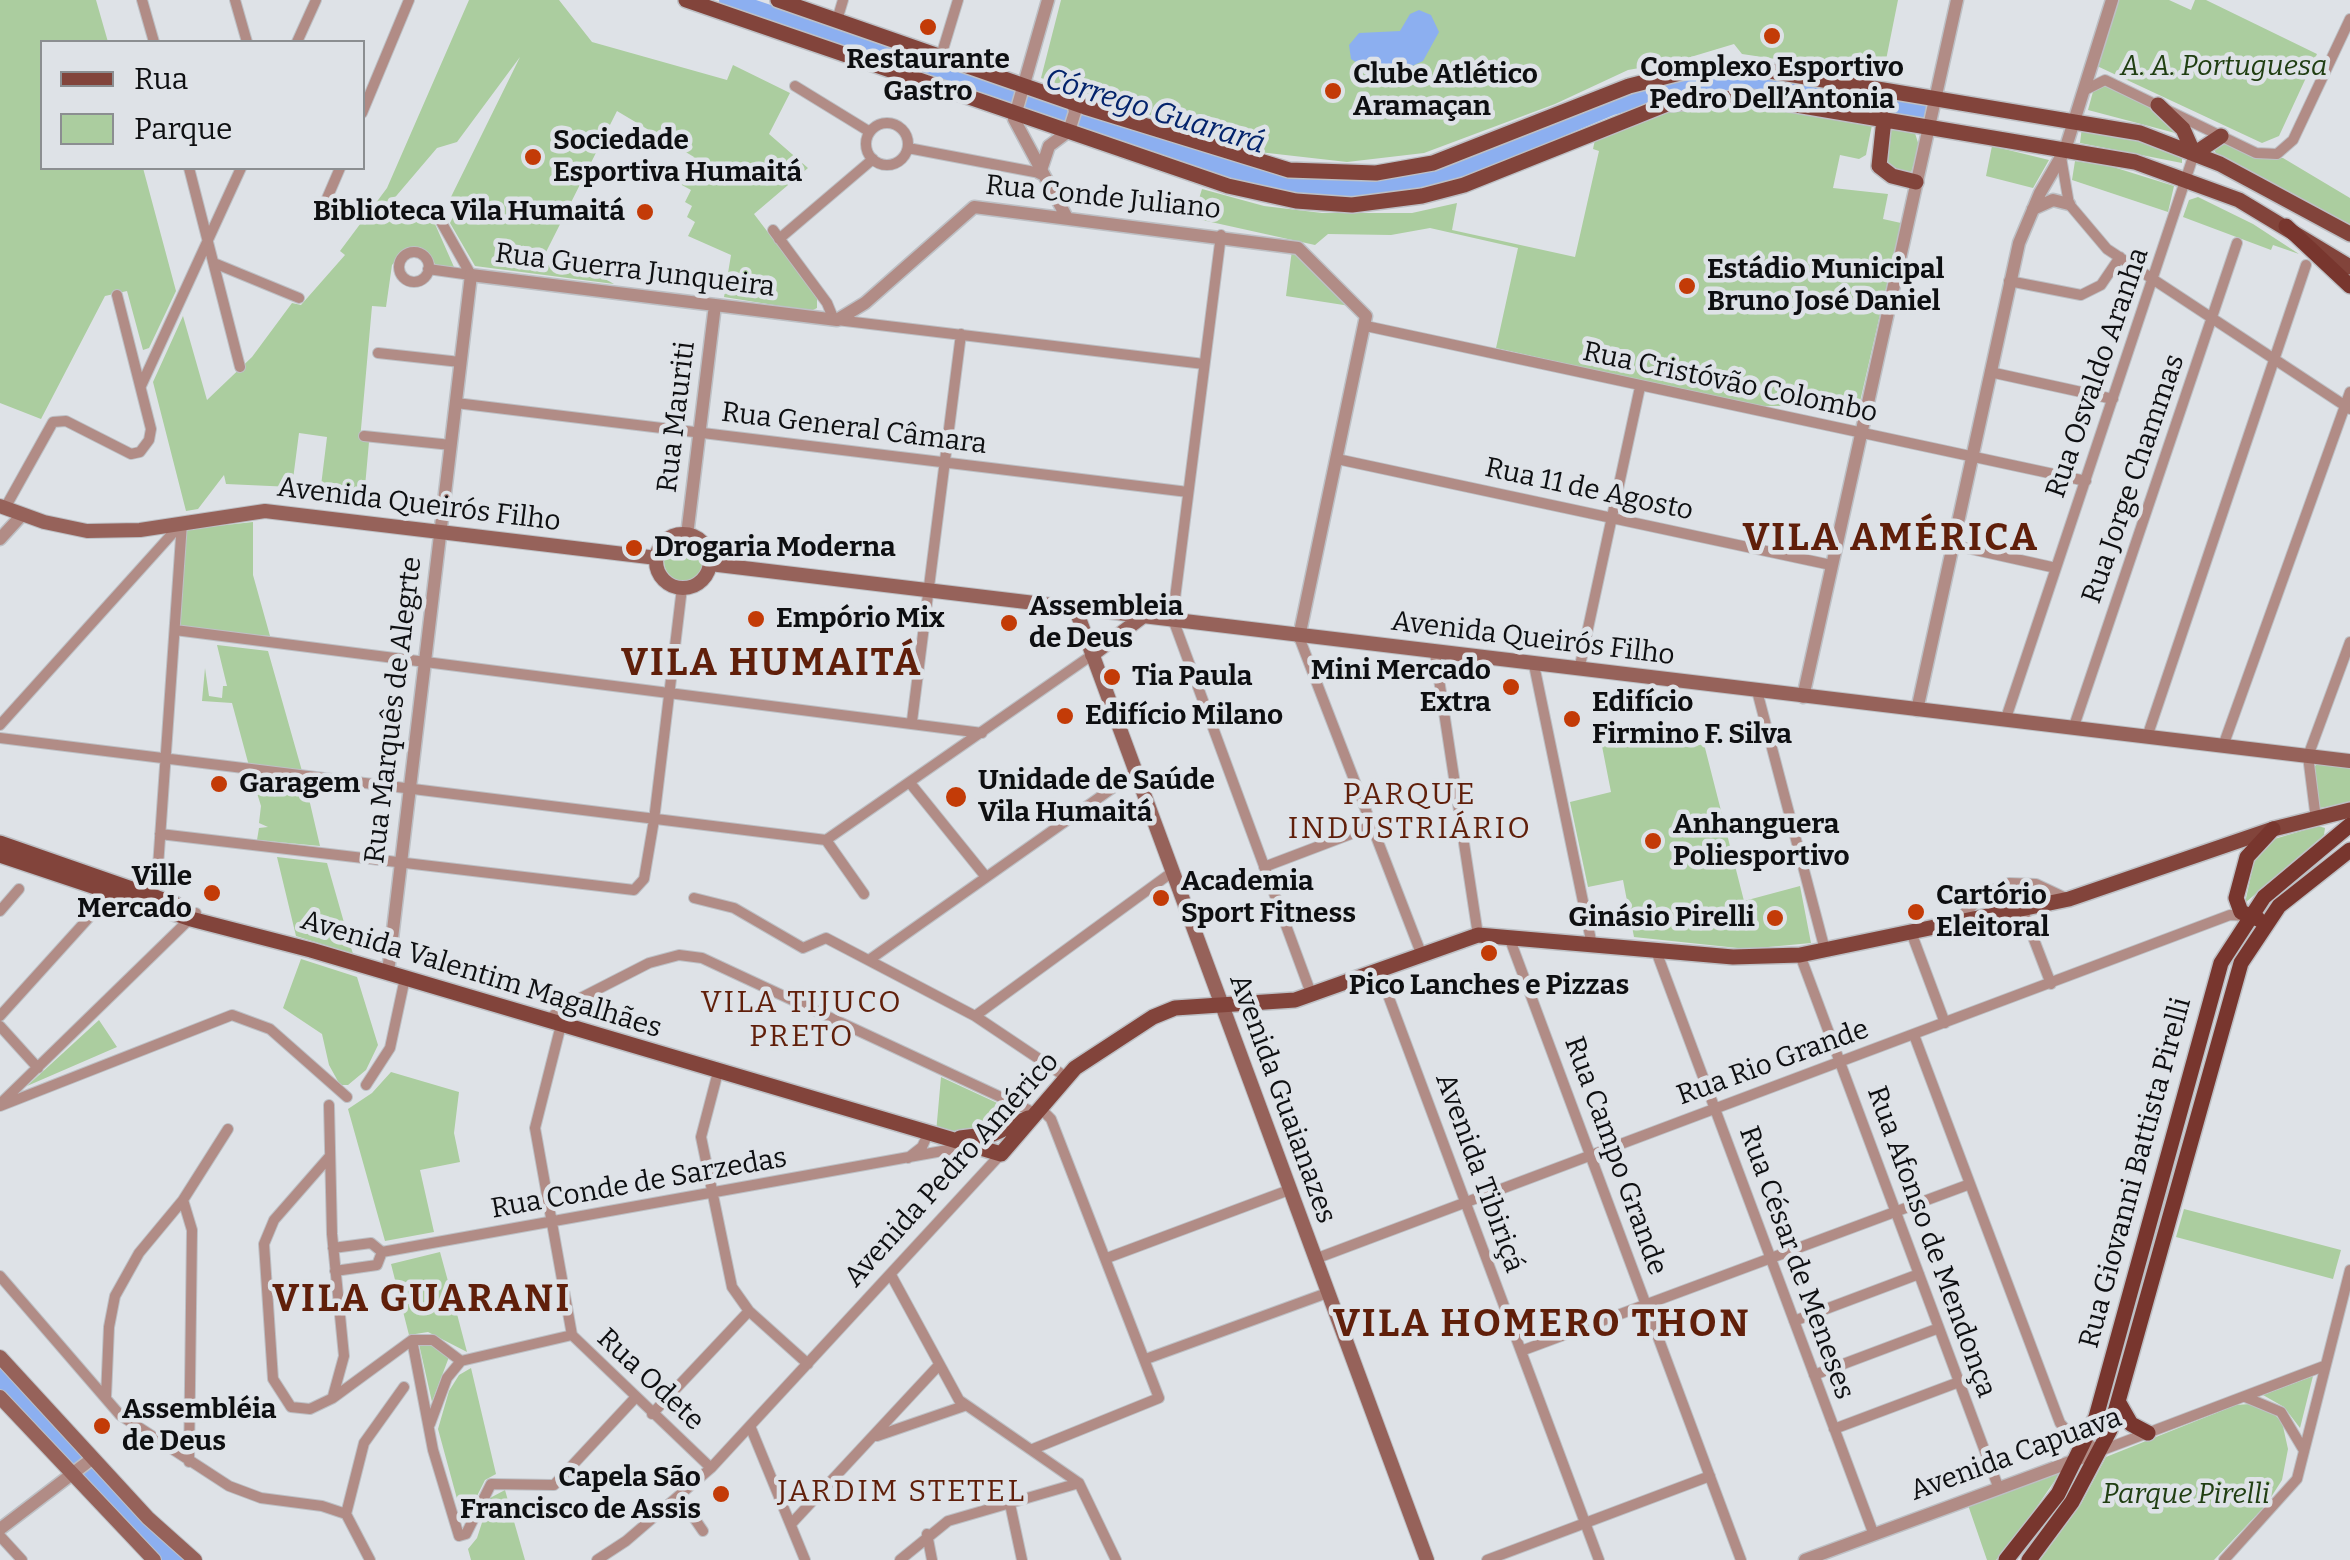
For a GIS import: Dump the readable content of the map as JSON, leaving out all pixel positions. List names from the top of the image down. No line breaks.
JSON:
{"streets":{"highway":["Rua Giovanni Battista Pirelli"],"main road":["Avenida Queirós Filho","Avenida Valentim Magalhães","Avenida Guaianazes","Avenida Pedro Américo"],"street":["Rua Conde Juliano","Rua Guerra Junqueira","Rua Osvaldo Aranha","Rua Cristóvão Colombo","Rua Mauriti","Rua General Câmara","Rua Jorge Chammas","Rua 11 de Agosto","Rua Marquês de Alegrte","Rua Rio Grande","Rua Campo Grande","Avenida Tibiriçá","Rua Conde de Sarzedas","Rua Afonso de Mendonça","Rua César de Meneses","Rua Odete","Avenida Capuava"]},"crossings":[["Rua Conde Juliano","Rua Guerra Junqueira"],["Rua Conde Juliano","Rua Cristóvão Colombo"],["Rua Guerra Junqueira","Rua Mauriti"],["Rua Guerra Junqueira","Rua Marquês de Alegrte"],["Rua Osvaldo Aranha","Rua Cristóvão Colombo"],["Rua Osvaldo Aranha","Avenida Queirós Filho"],["Rua Mauriti","Rua General Câmara"],["Rua Mauriti","Avenida Queirós Filho"],["Rua General Câmara","Rua Marquês de Alegrte"],["Rua Jorge Chammas","Avenida Queirós Filho"],["Avenida Queirós Filho","Rua Marquês de Alegrte"],["Avenida Queirós Filho","Avenida Guaianazes"],["Rua Marquês de Alegrte","Avenida Valentim Magalhães"],["Avenida Valentim Magalhães","Avenida Pedro Américo"],["Avenida Valentim Magalhães","Rua Conde de Sarzedas"],["Avenida Valentim Magalhães","Rua Odete"],["Rua Rio Grande","Avenida Guaianazes"],["Rua Rio Grande","Rua Campo Grande"],["Rua Rio Grande","Avenida Tibiriçá"],["Rua Rio Grande","Rua Giovanni Battista Pirelli"],["Rua Rio Grande","Rua Afonso de Mendonça"],["Rua Rio Grande","Rua César de Meneses"],["Avenida Guaianazes","Avenida Pedro Américo"],["Rua Campo Grande","Avenida Pedro Américo"],["Avenida Pedro Américo","Avenida Tibiriçá"],["Avenida Pedro Américo","Rua Afonso de Mendonça"],["Avenida Pedro Américo","Rua César de Meneses"],["Avenida Pedro Américo","Rua Odete"],["Rua Giovanni Battista Pirelli","Avenida Capuava"],["Rua Conde de Sarzedas","Rua Odete"],["Rua Afonso de Mendonça","Avenida Capuava"],["Rua César de Meneses","Avenida Capuava"]],"districts":["VILA AMÉRICA","VILA HUMAITÁ","PARQUE INDUSTRIÁRIO","VILA TIJUCO PRETO","VILA GUARANI","VILA HOMERO THON","JARDIM STETEL"],"water":["Córrego Guarará"],"parks":["A. A. Portuguesa","Parque Pirelli"],"places":["Restaurante Gastro","Complexo Esportivo Pedro Dell’Antonia","Clube Atlético Aramaçan","Sociedade Esportiva Humaitá","Biblioteca Vila Humaitá","Estádio Municipal Bruno José Daniel","Drogaria Moderna","Empório Mix","Assembleia de Deus","Tia Paula","Mini Mercado Extra","Edifício Milano","Edifício Firmino F. Silva","Garagem","Unidade de Saúde Vila Humaitá","Anhanguera Poliesportivo","Ville Mercado","Academia Sport Fitness","Cartório Eleitoral","Ginásio Pirelli","Pico Lanches e Pizzas","Assembléia de Deus","Capela São Francisco de Assis"],"legend":["Rua","Parque"]}
